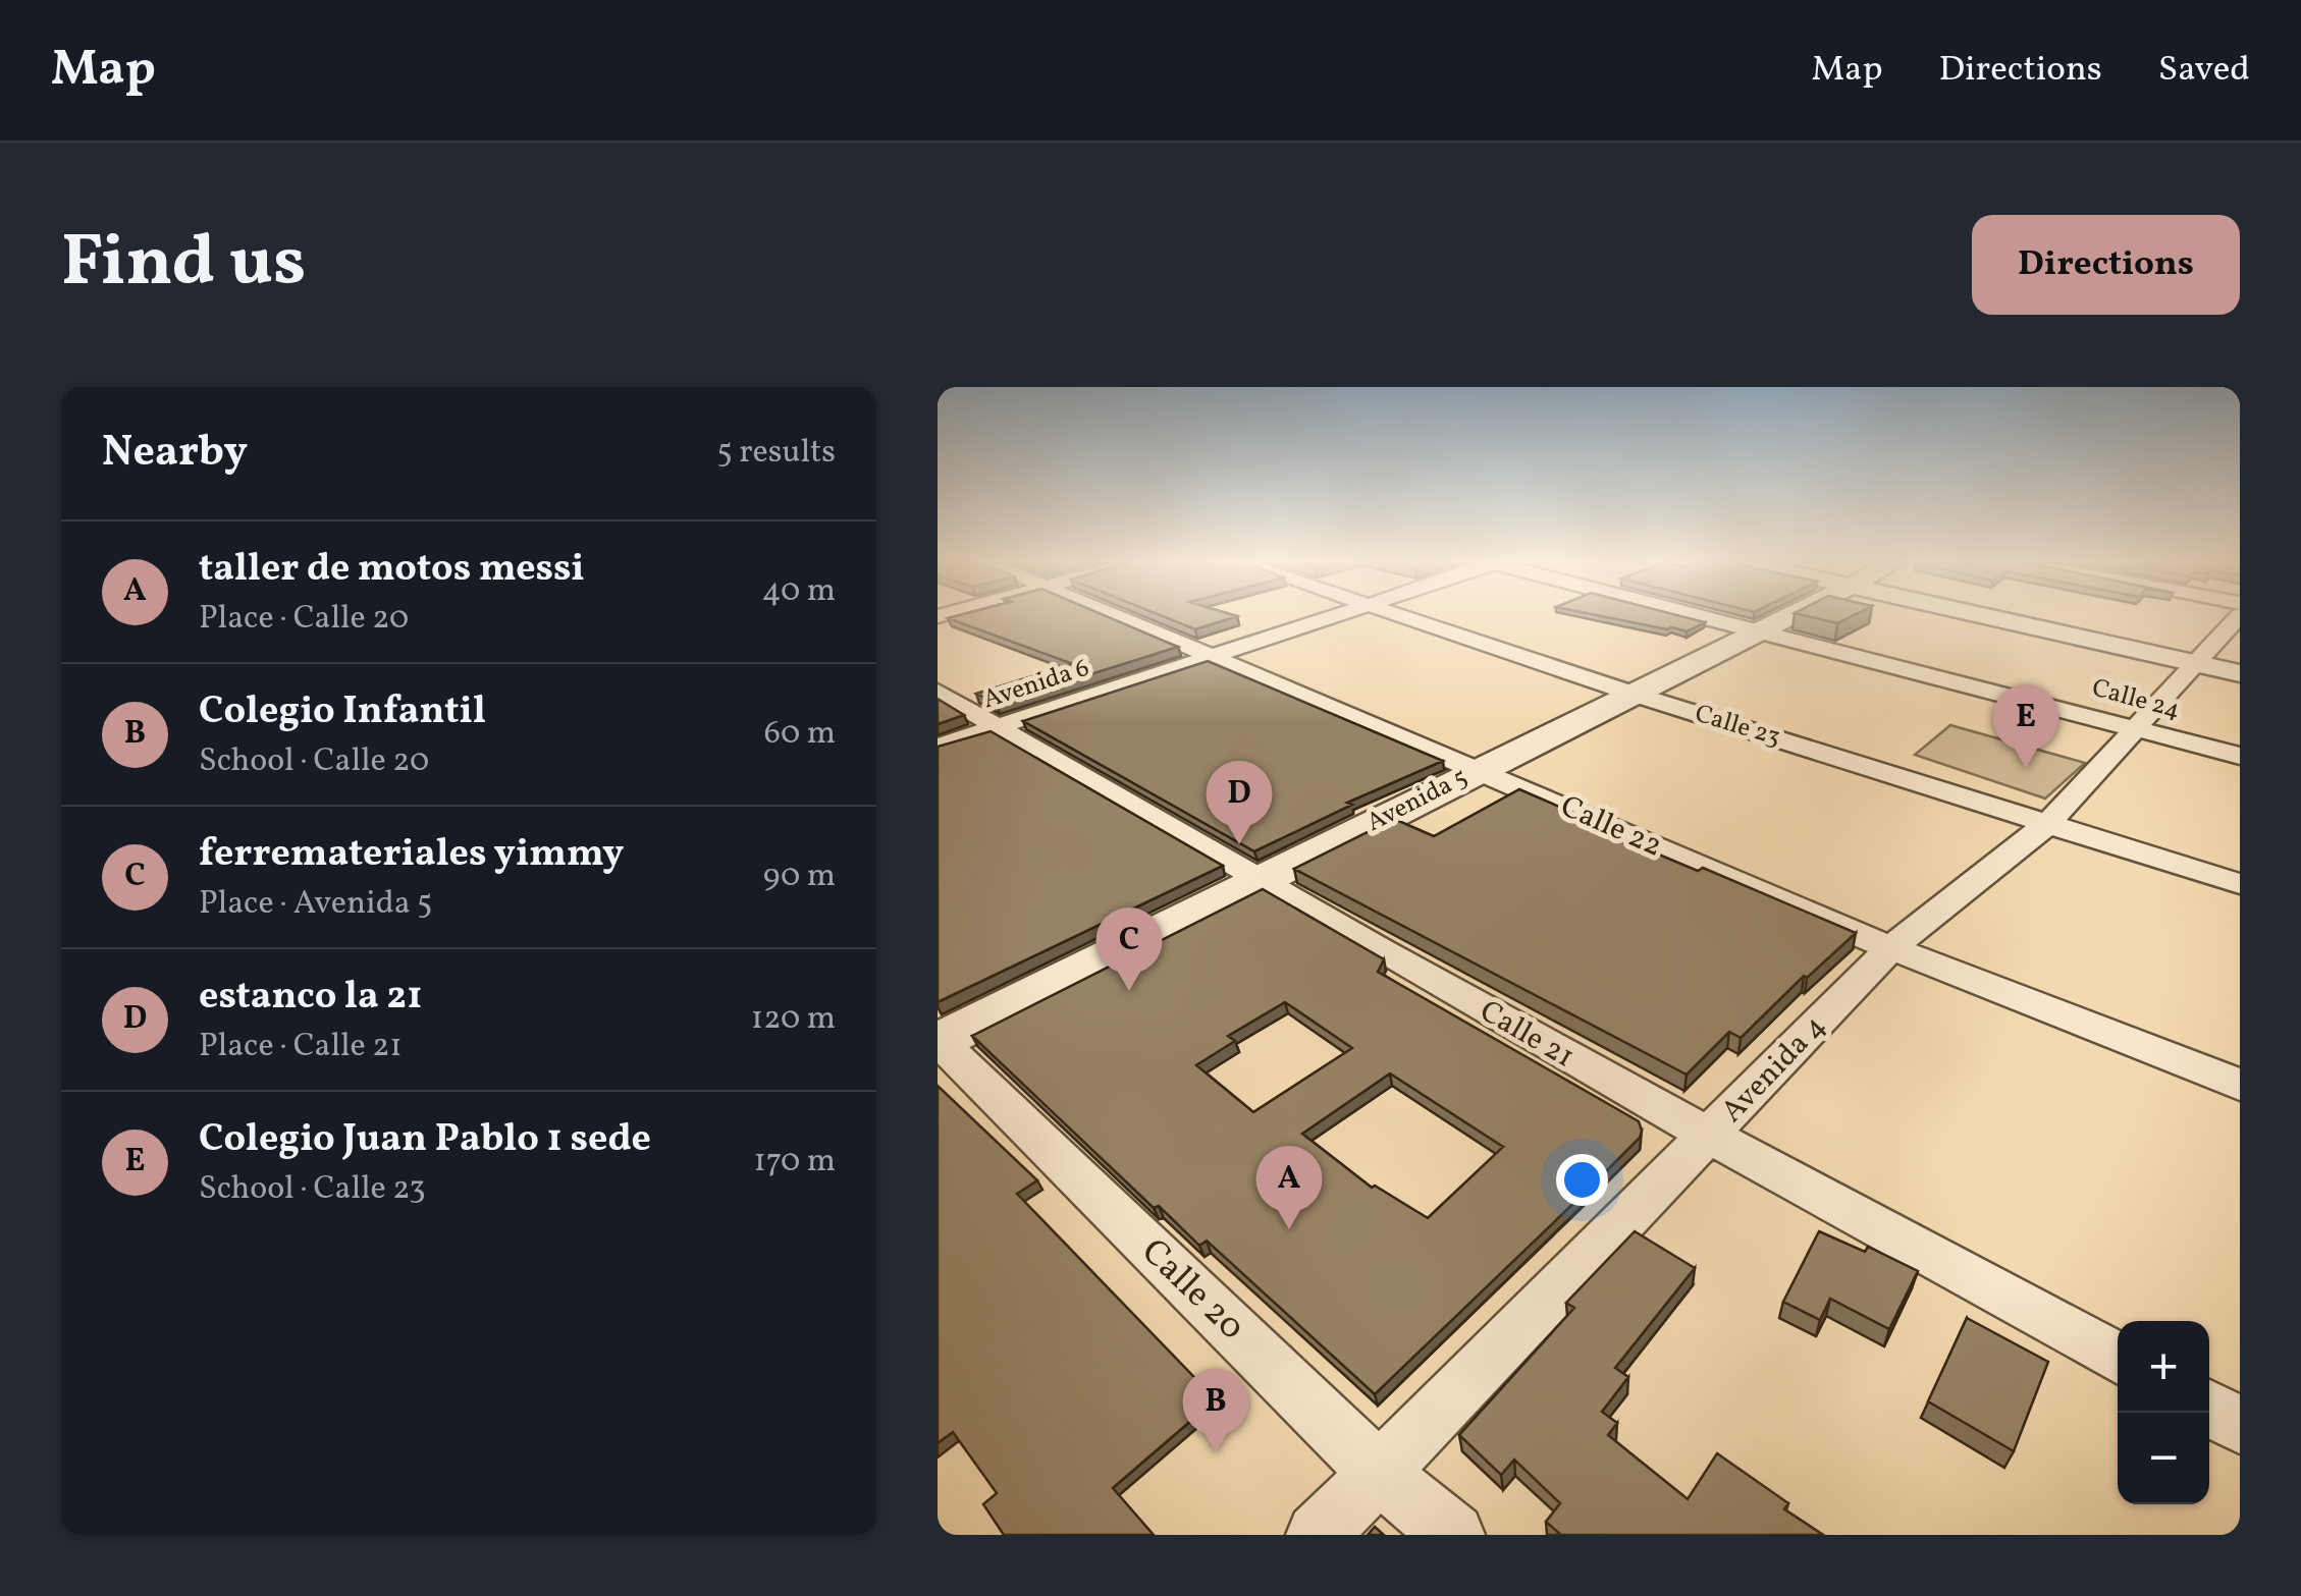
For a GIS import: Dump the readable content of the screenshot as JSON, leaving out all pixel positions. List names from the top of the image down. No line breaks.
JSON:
{"streets":{"street":["Avenida 6","Calle 24","Calle 23","Avenida 5","Calle 22","Calle 21","Avenida 4","Calle 20"]},"crossings":[["Avenida 6","Calle 22"],["Avenida 6","Calle 21"],["Calle 24","Avenida 5"],["Calle 24","Avenida 4"],["Calle 23","Avenida 5"],["Calle 23","Avenida 4"],["Avenida 5","Calle 22"],["Avenida 5","Calle 21"],["Avenida 5","Calle 20"],["Calle 22","Avenida 4"],["Calle 21","Avenida 4"],["Avenida 4","Calle 20"]],"page":{"header":"Map","nav":["Map","Directions","Saved"],"title":"Find us","buttons":"Directions","heading":["Nearby","5 results"],"list":[{"mark":"A","name":"taller de motos messi","note":"Place · Calle 20","value":"40 m"},{"mark":"B","name":"Colegio Infantil","note":"School · Calle 20","value":"60 m"},{"mark":"C","name":"ferremateriales yimmy","note":"Place · Avenida 5","value":"90 m"},{"mark":"D","name":"estanco la 21","note":"Place · Calle 21","value":"120 m"},{"mark":"E","name":"Colegio Juan Pablo 1 sede","note":"School · Calle 23","value":"170 m"}],"pins":["E","D","C","A","B"],"map_buttons":["+","−"]}}
